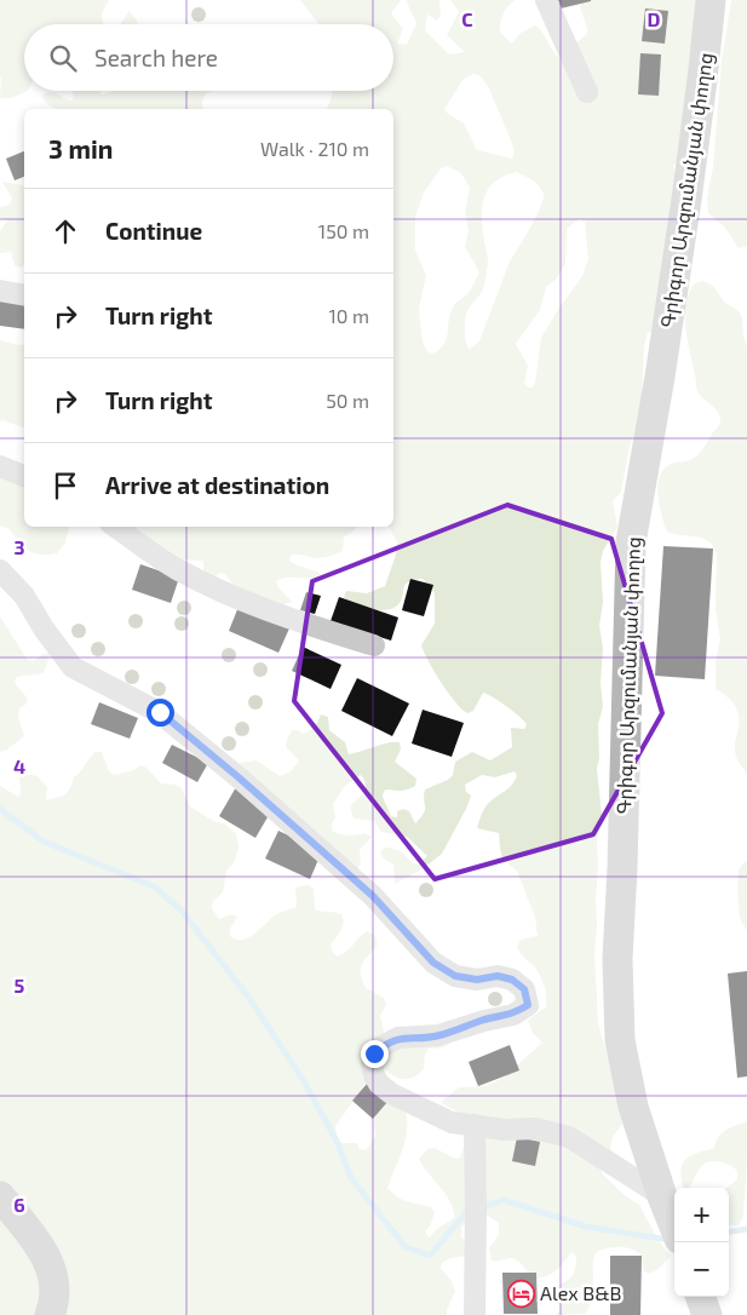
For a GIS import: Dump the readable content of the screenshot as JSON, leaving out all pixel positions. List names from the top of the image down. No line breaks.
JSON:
{"streets":{"street":["Գրիգոր Արզումանյան փողոց"]},"places":{"hotel":["Alex B&B"]},"page":{"search":"Search here","heading":["3 min","Walk · 210 m"],"list":[["Continue","150 m"],["Turn right","10 m"],["Turn right","50 m"],"Arrive at destination"],"map_buttons":["+","−"]},"grid":{"columns":["C","D"],"rows":["3","4","5","6"]}}
